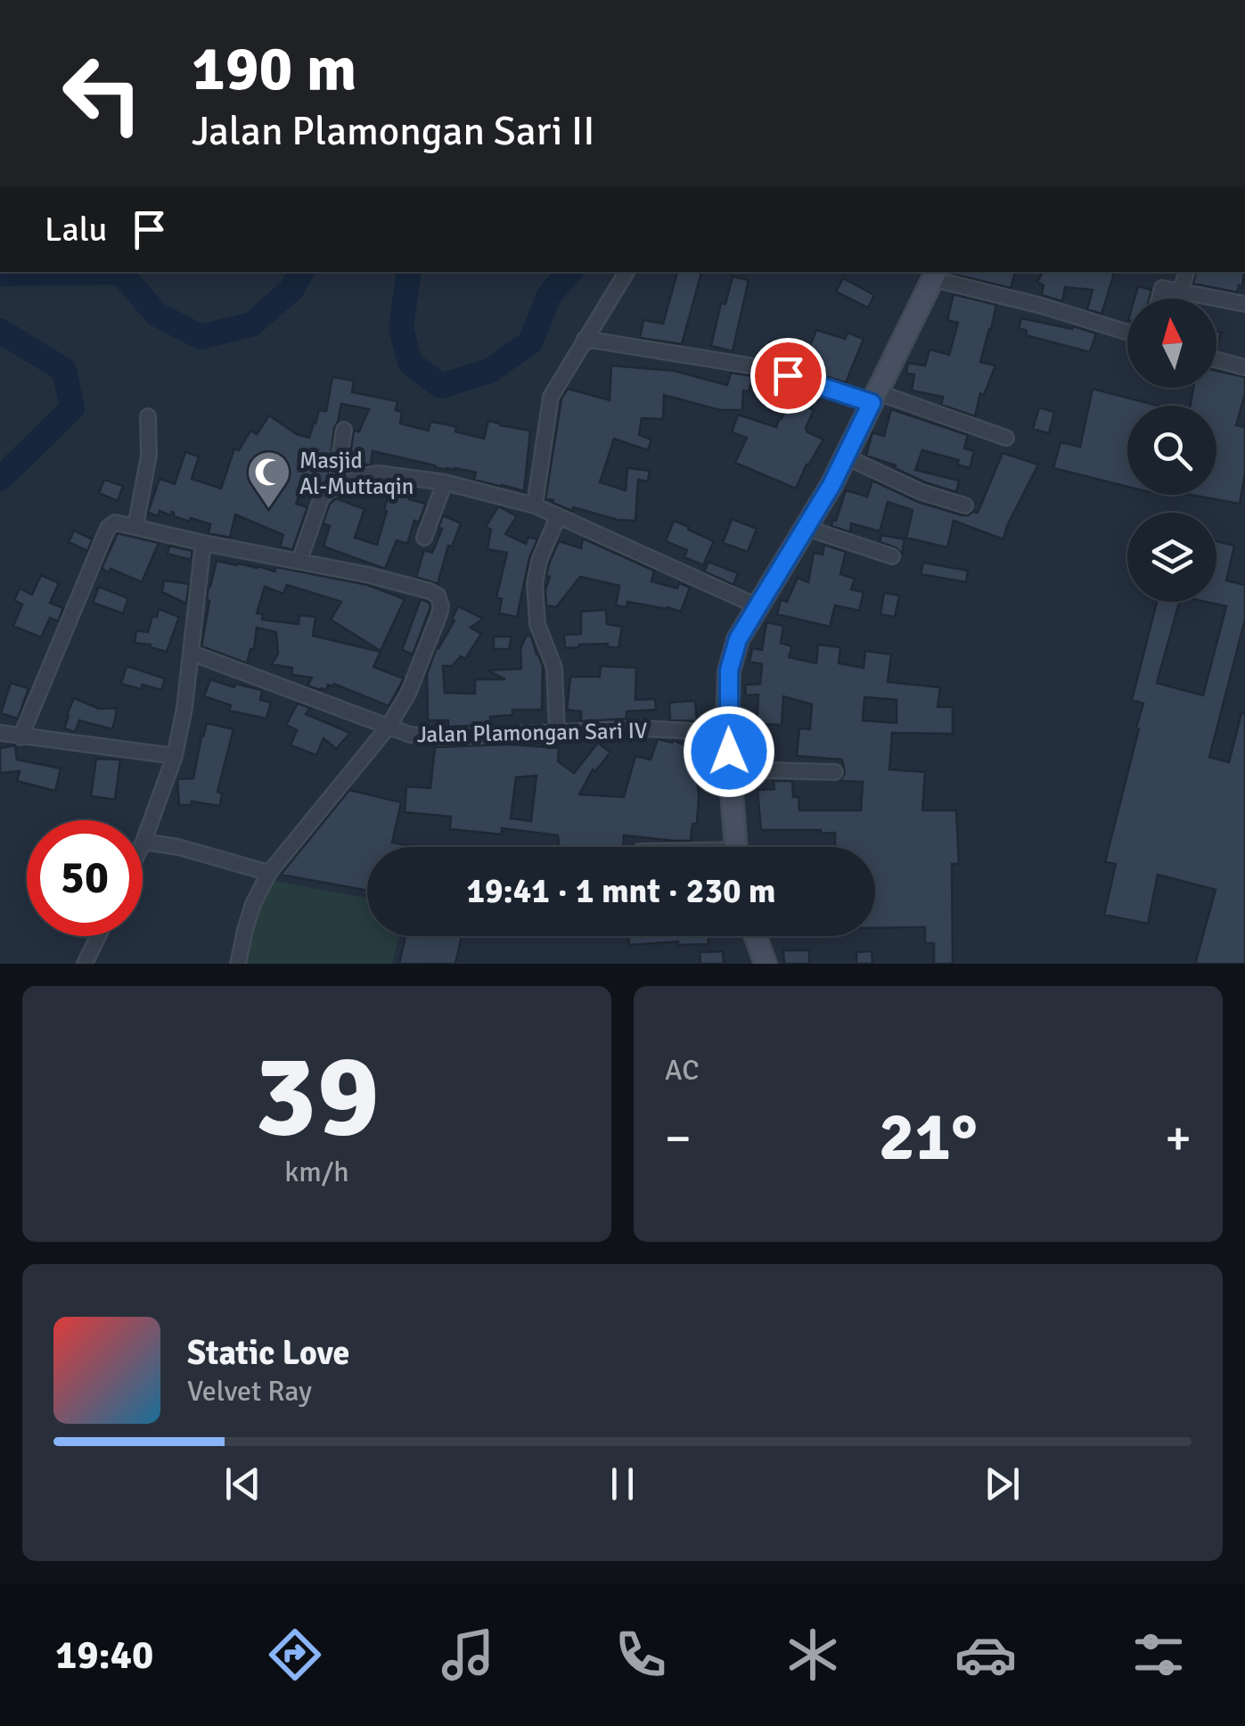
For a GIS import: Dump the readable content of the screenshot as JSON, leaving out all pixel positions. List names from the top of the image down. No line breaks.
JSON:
{"streets":{"street":["Jalan Plamongan Sari IV"]},"places":{"mosque":["Masjid Al-Muttaqin"]},"north":"top","page":{"turn":["190 m","Jalan Plamongan Sari II"],"then":"Lalu","limit":"50","trip":"19:41 · 1 mnt · 230 m","tile":[["39","km/h"],"AC"],"heat":["−","21°","+"],"song":["Static Love","Velvet Ray"],"tabs":"19:40"}}
